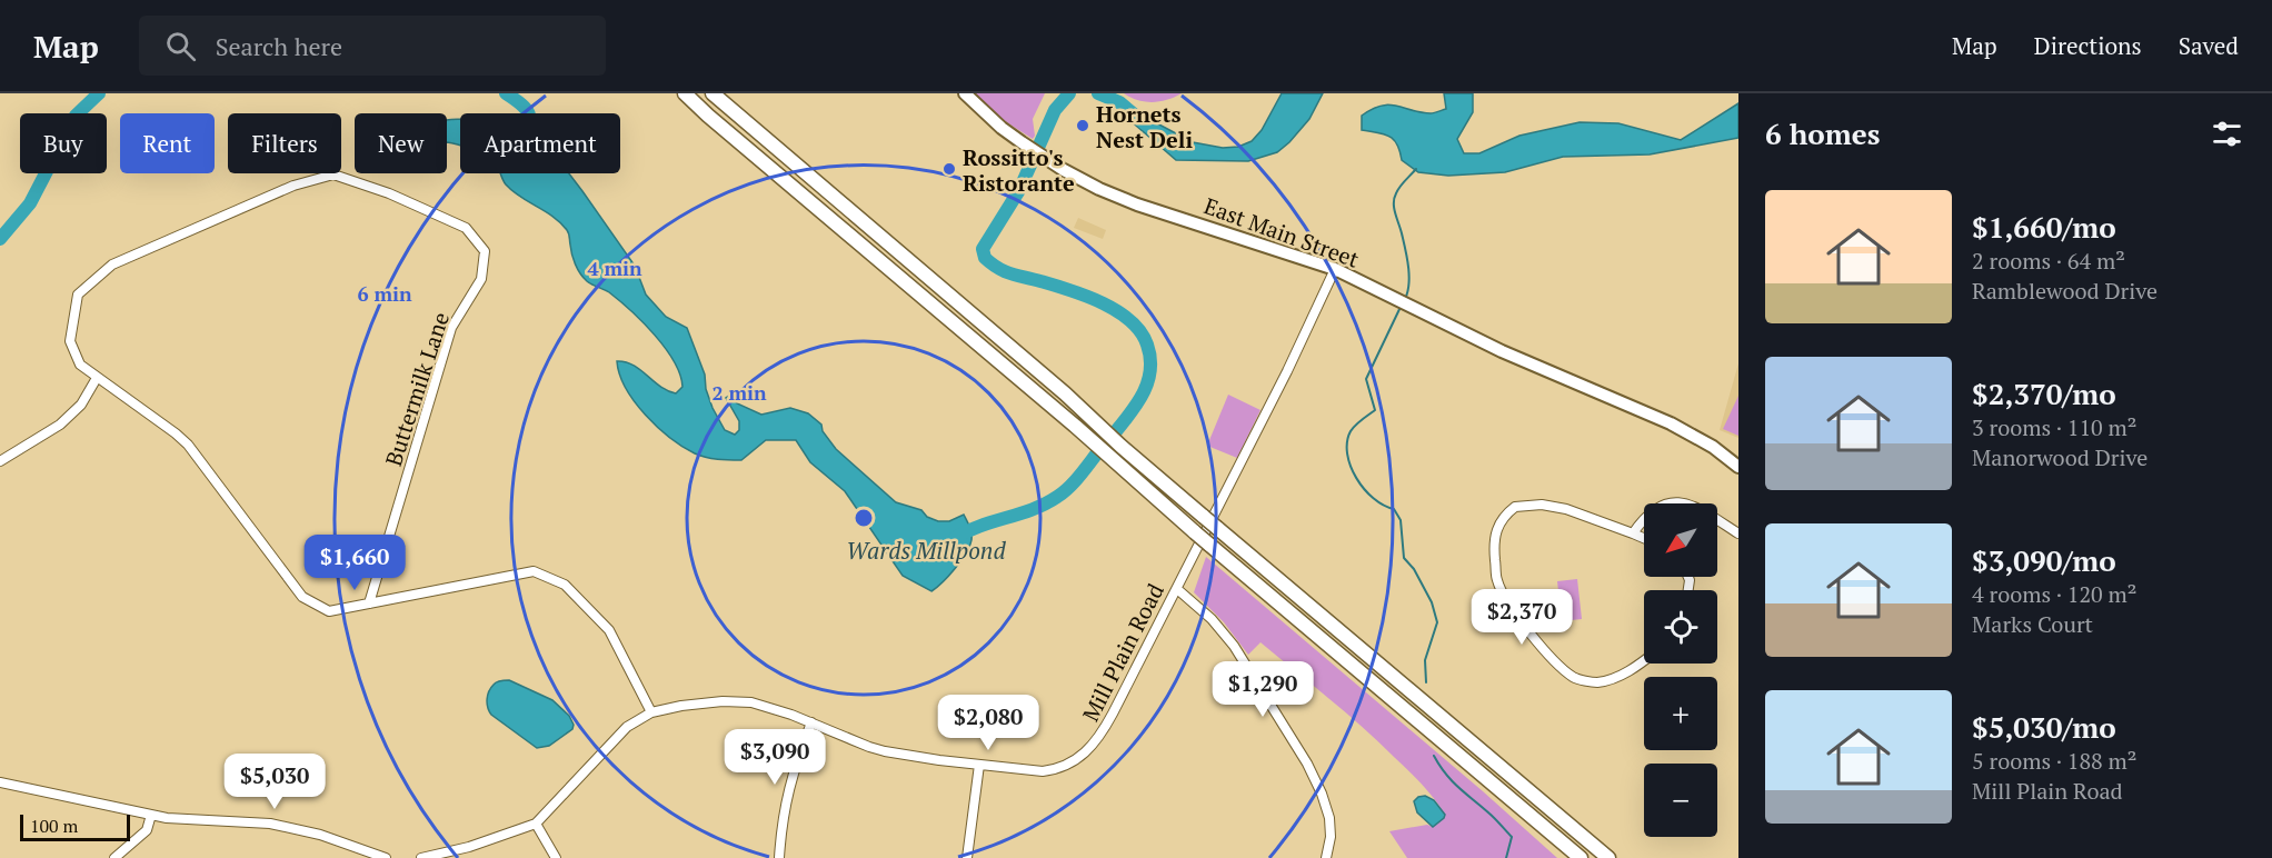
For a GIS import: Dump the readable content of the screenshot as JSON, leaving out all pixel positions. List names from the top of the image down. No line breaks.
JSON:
{"streets":{"main road":["East Main Street"],"street":["Buttermilk Lane","Mill Plain Road"]},"crossings":[["East Main Street","Mill Plain Road"]],"water":["Wards Millpond"],"places":["Hornets Nest Deli","Rossitto's Ristorante"],"scale_bar":"100 m","north":"bottom left","page":{"header":"Map","search":"Search here","nav":["Map","Directions","Saved"],"heading":"6 homes","chip":["Buy","Rent","Filters","New","Apartment"],"list":[{"name":"$1,660/mo","note":"2 rooms · 64 m² · Ramblewood Drive"},{"name":"$2,370/mo","note":"3 rooms · 110 m² · Manorwood Drive"},{"name":"$3,090/mo","note":"4 rooms · 120 m² · Marks Court"},{"name":"$5,030/mo","note":"5 rooms · 188 m² · Mill Plain Road"}],"map_buttons":["+","−"],"price":["$1,660","$2,370","$1,290","$2,080","$3,090","$5,030"],"scale":"100 m"},"rings":["4 min","6 min","2 min"]}
